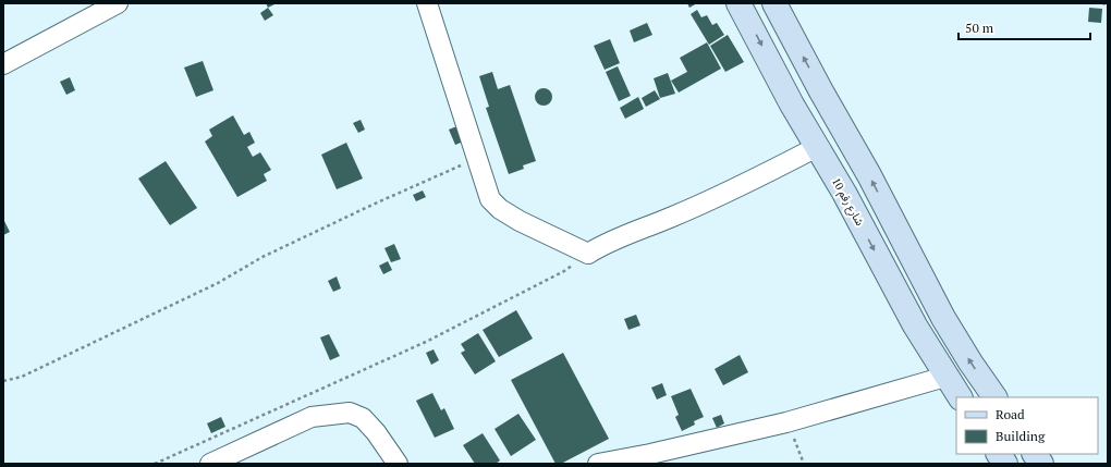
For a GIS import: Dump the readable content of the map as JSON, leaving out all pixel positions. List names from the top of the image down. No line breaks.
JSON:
{"streets":{"main road":["شارع رقم 10"]},"legend":["Road","Building"],"scale_bar":"50 m"}
